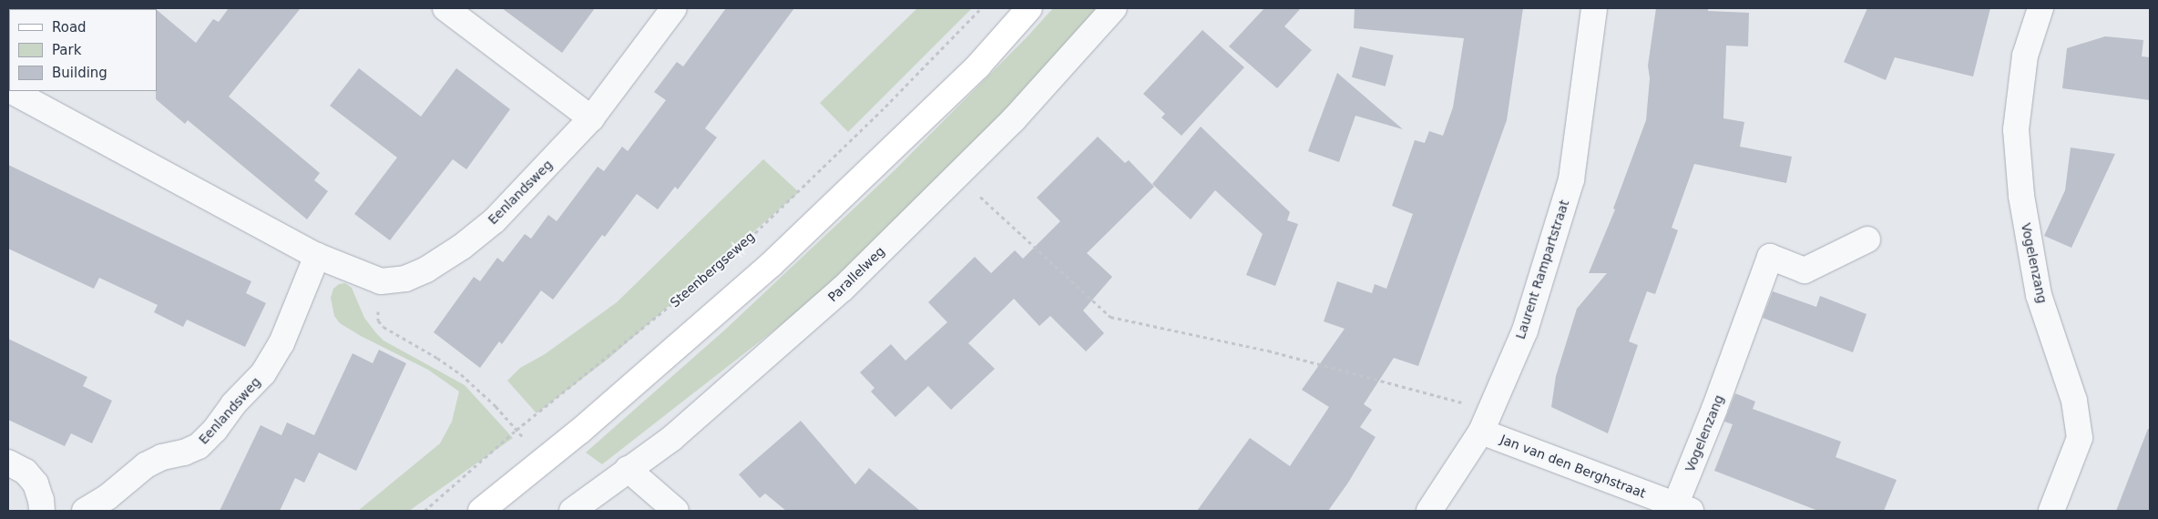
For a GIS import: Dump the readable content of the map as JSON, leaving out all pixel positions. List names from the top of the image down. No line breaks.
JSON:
{"streets":{"street":["Eenlandsweg","Vogelenzang","Laurent Rampartstraat","Parallelweg","Jan van den Berghstraat"],"path":["Steenbergseweg"]},"crossings":[["Vogelenzang","Jan van den Berghstraat"],["Laurent Rampartstraat","Jan van den Berghstraat"]],"legend":["Road","Park","Building"]}
